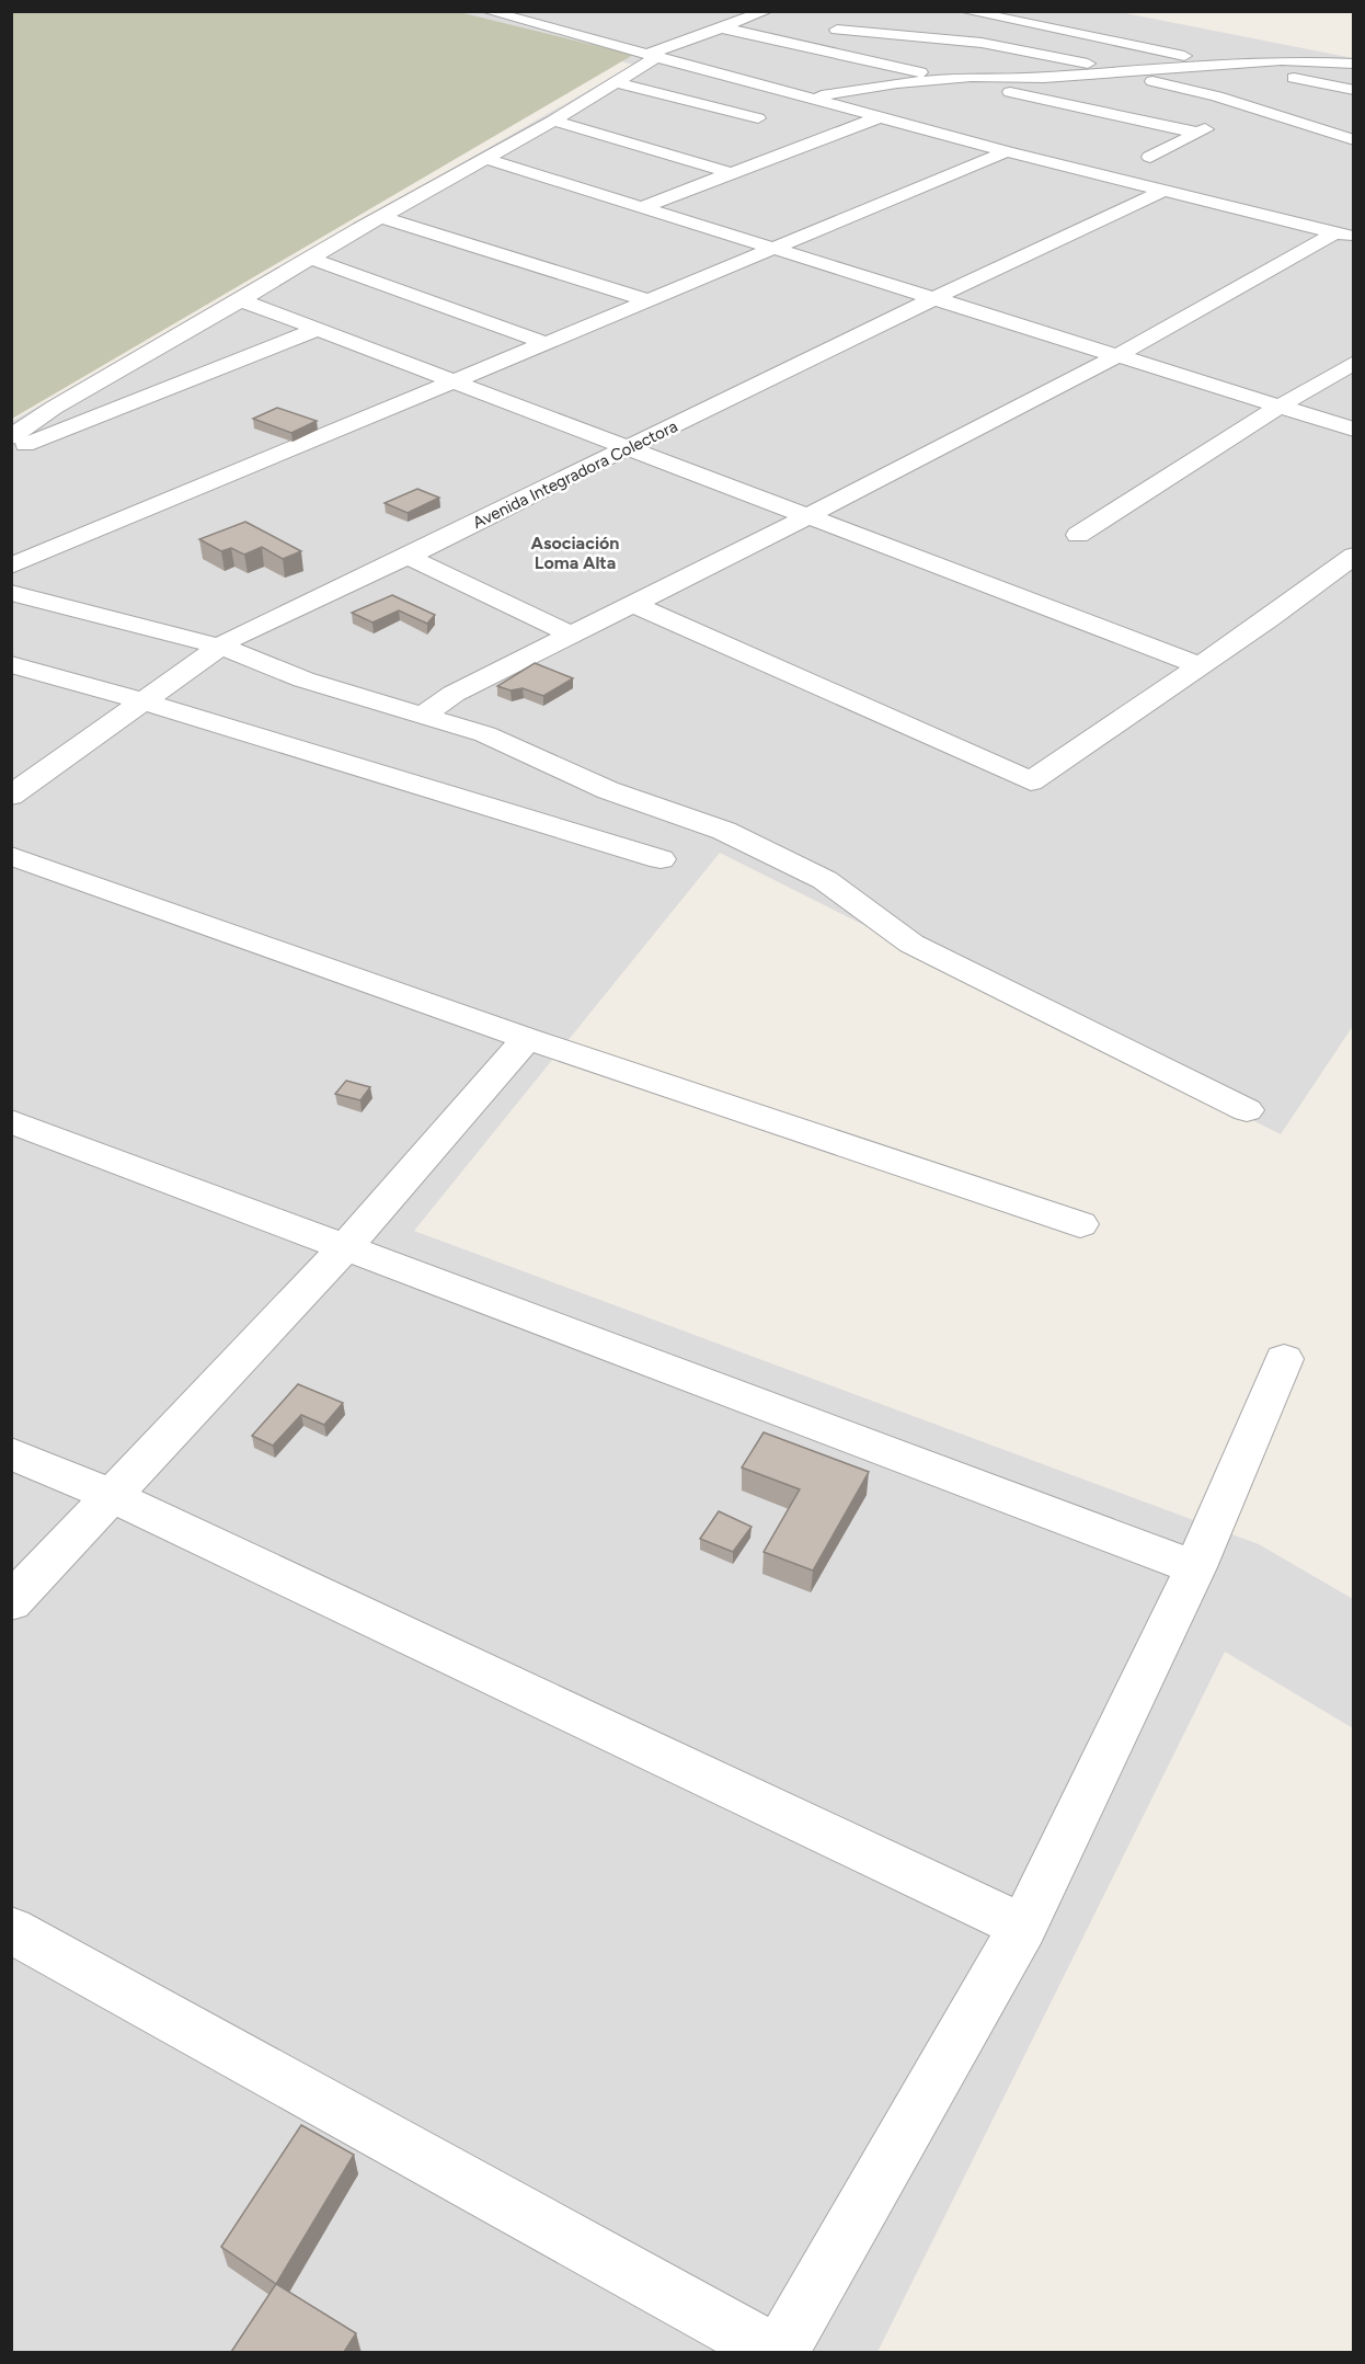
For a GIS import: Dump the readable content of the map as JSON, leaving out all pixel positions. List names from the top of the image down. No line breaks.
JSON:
{"streets":{"street":["Avenida Integradora Colectora"]},"districts":["Asociación Loma Alta"]}
